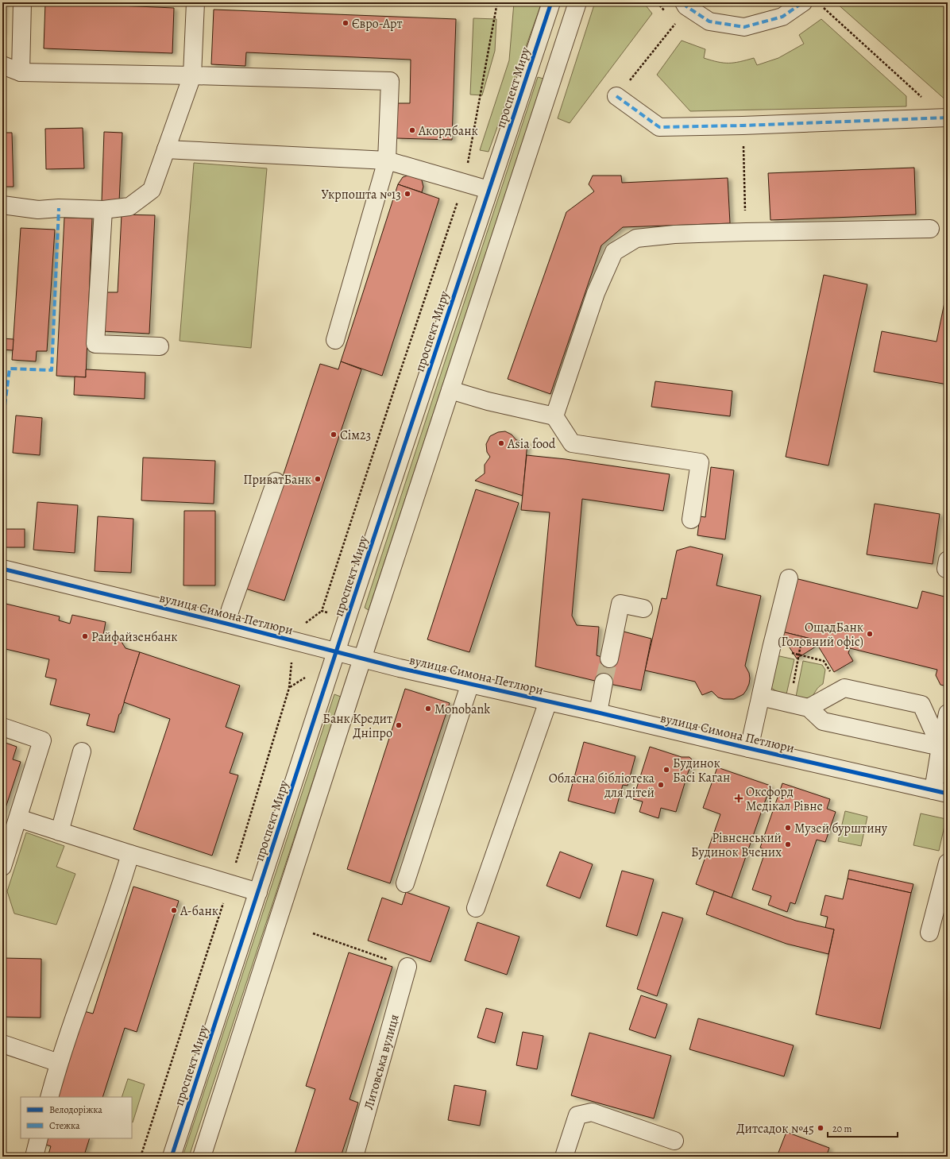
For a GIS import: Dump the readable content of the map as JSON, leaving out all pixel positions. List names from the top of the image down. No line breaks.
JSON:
{"streets":{"street":["проспект Миру","вулиця Симона Петлюри","Литовська вулиця"]},"crossings":[["проспект Миру","вулиця Симона Петлюри"]],"places":{"other":["Євро-Арт","Акордбанк","Укрпошта №13","Сім23","Asia food","ПриватБанк","ОщадБанк (Головний офіс)","Райфайзенбанк","Monobank","Банк Кредит Дніпро","Будинок Басі Каган","Обласна бібліотека для дітей","Музей бурштину","Рівненський Будинок Вчених","А-банк","Дитсадок №45"],"health":["Оксфорд Медікал Рівне"]},"legend":["Велодоріжка","Стежка"],"scale_bar":"20 m"}
